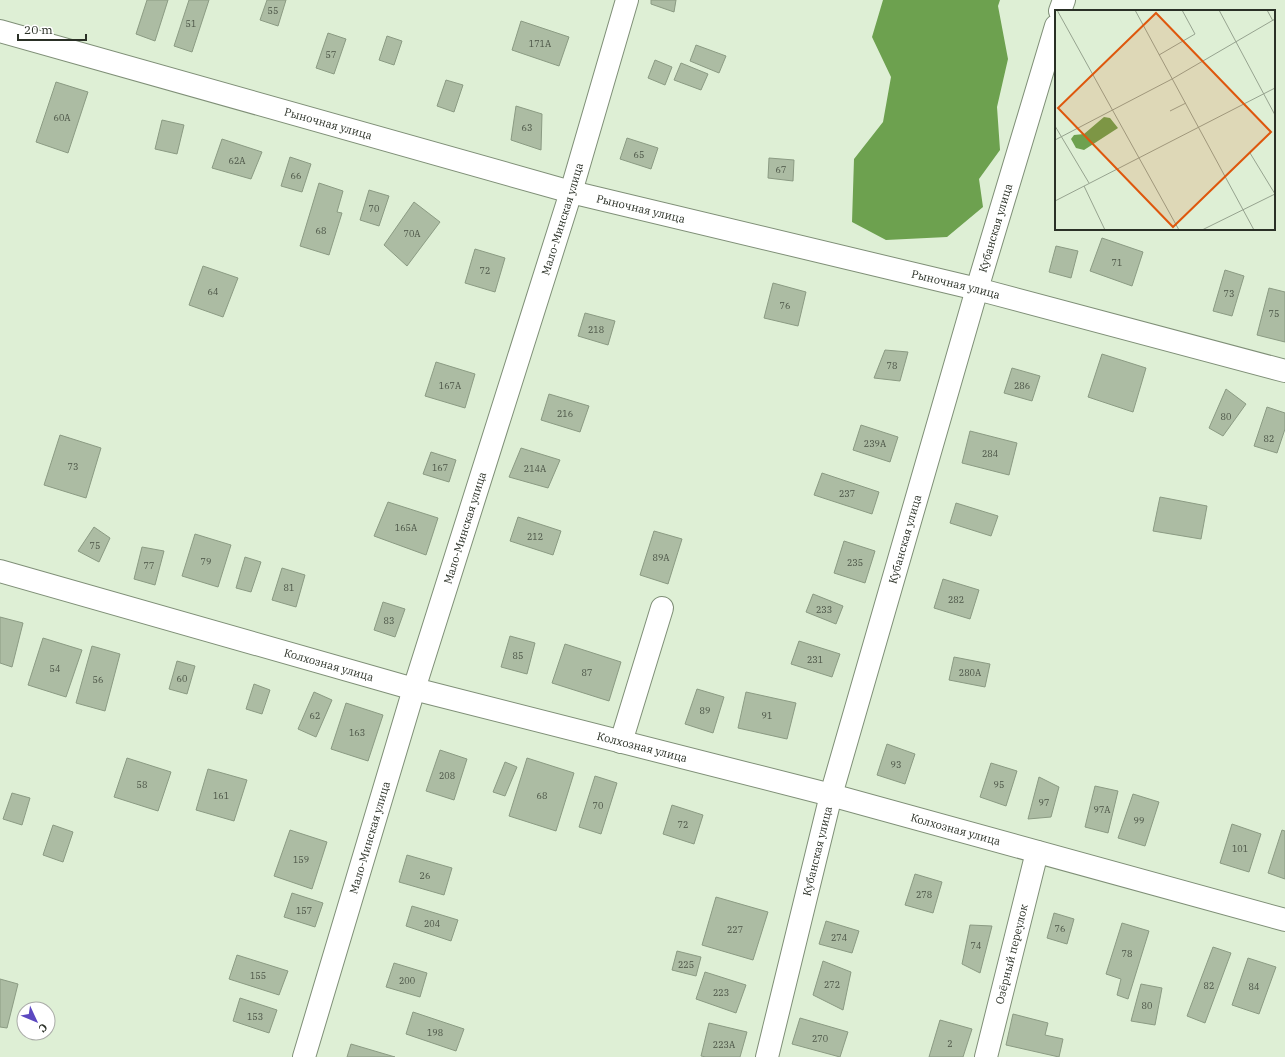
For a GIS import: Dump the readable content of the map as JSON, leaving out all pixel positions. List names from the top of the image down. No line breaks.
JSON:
{"streets":{"street":["Рыночная улица","Мало-Минская улица","Кубанская улица","Колхозная улица","Озёрный переулок"]},"crossings":[["Рыночная улица","Мало-Минская улица"],["Рыночная улица","Кубанская улица"],["Мало-Минская улица","Колхозная улица"],["Кубанская улица","Колхозная улица"],["Колхозная улица","Озёрный переулок"]],"house_numbers":["55","51","171А","57","60А","63","65","62А","67","66","70","68","70А","71","72","64","73","76","75","218","78","167А","286","216","80","82","239А","284","73","167","214А","237","165А","212","75","89А","79","235","77","81","282","233","83","85","231","54","87","280А","60","56","89","62","91","163","93","208","58","95","161","68","97","70","97А","99","72","101","159","26","278","157","204","76","227","274","74","78","225","155","200","272","82","84","223","80","153","198","270","2","223А"],"scale_bar":"20 m","north":"bottom right"}
